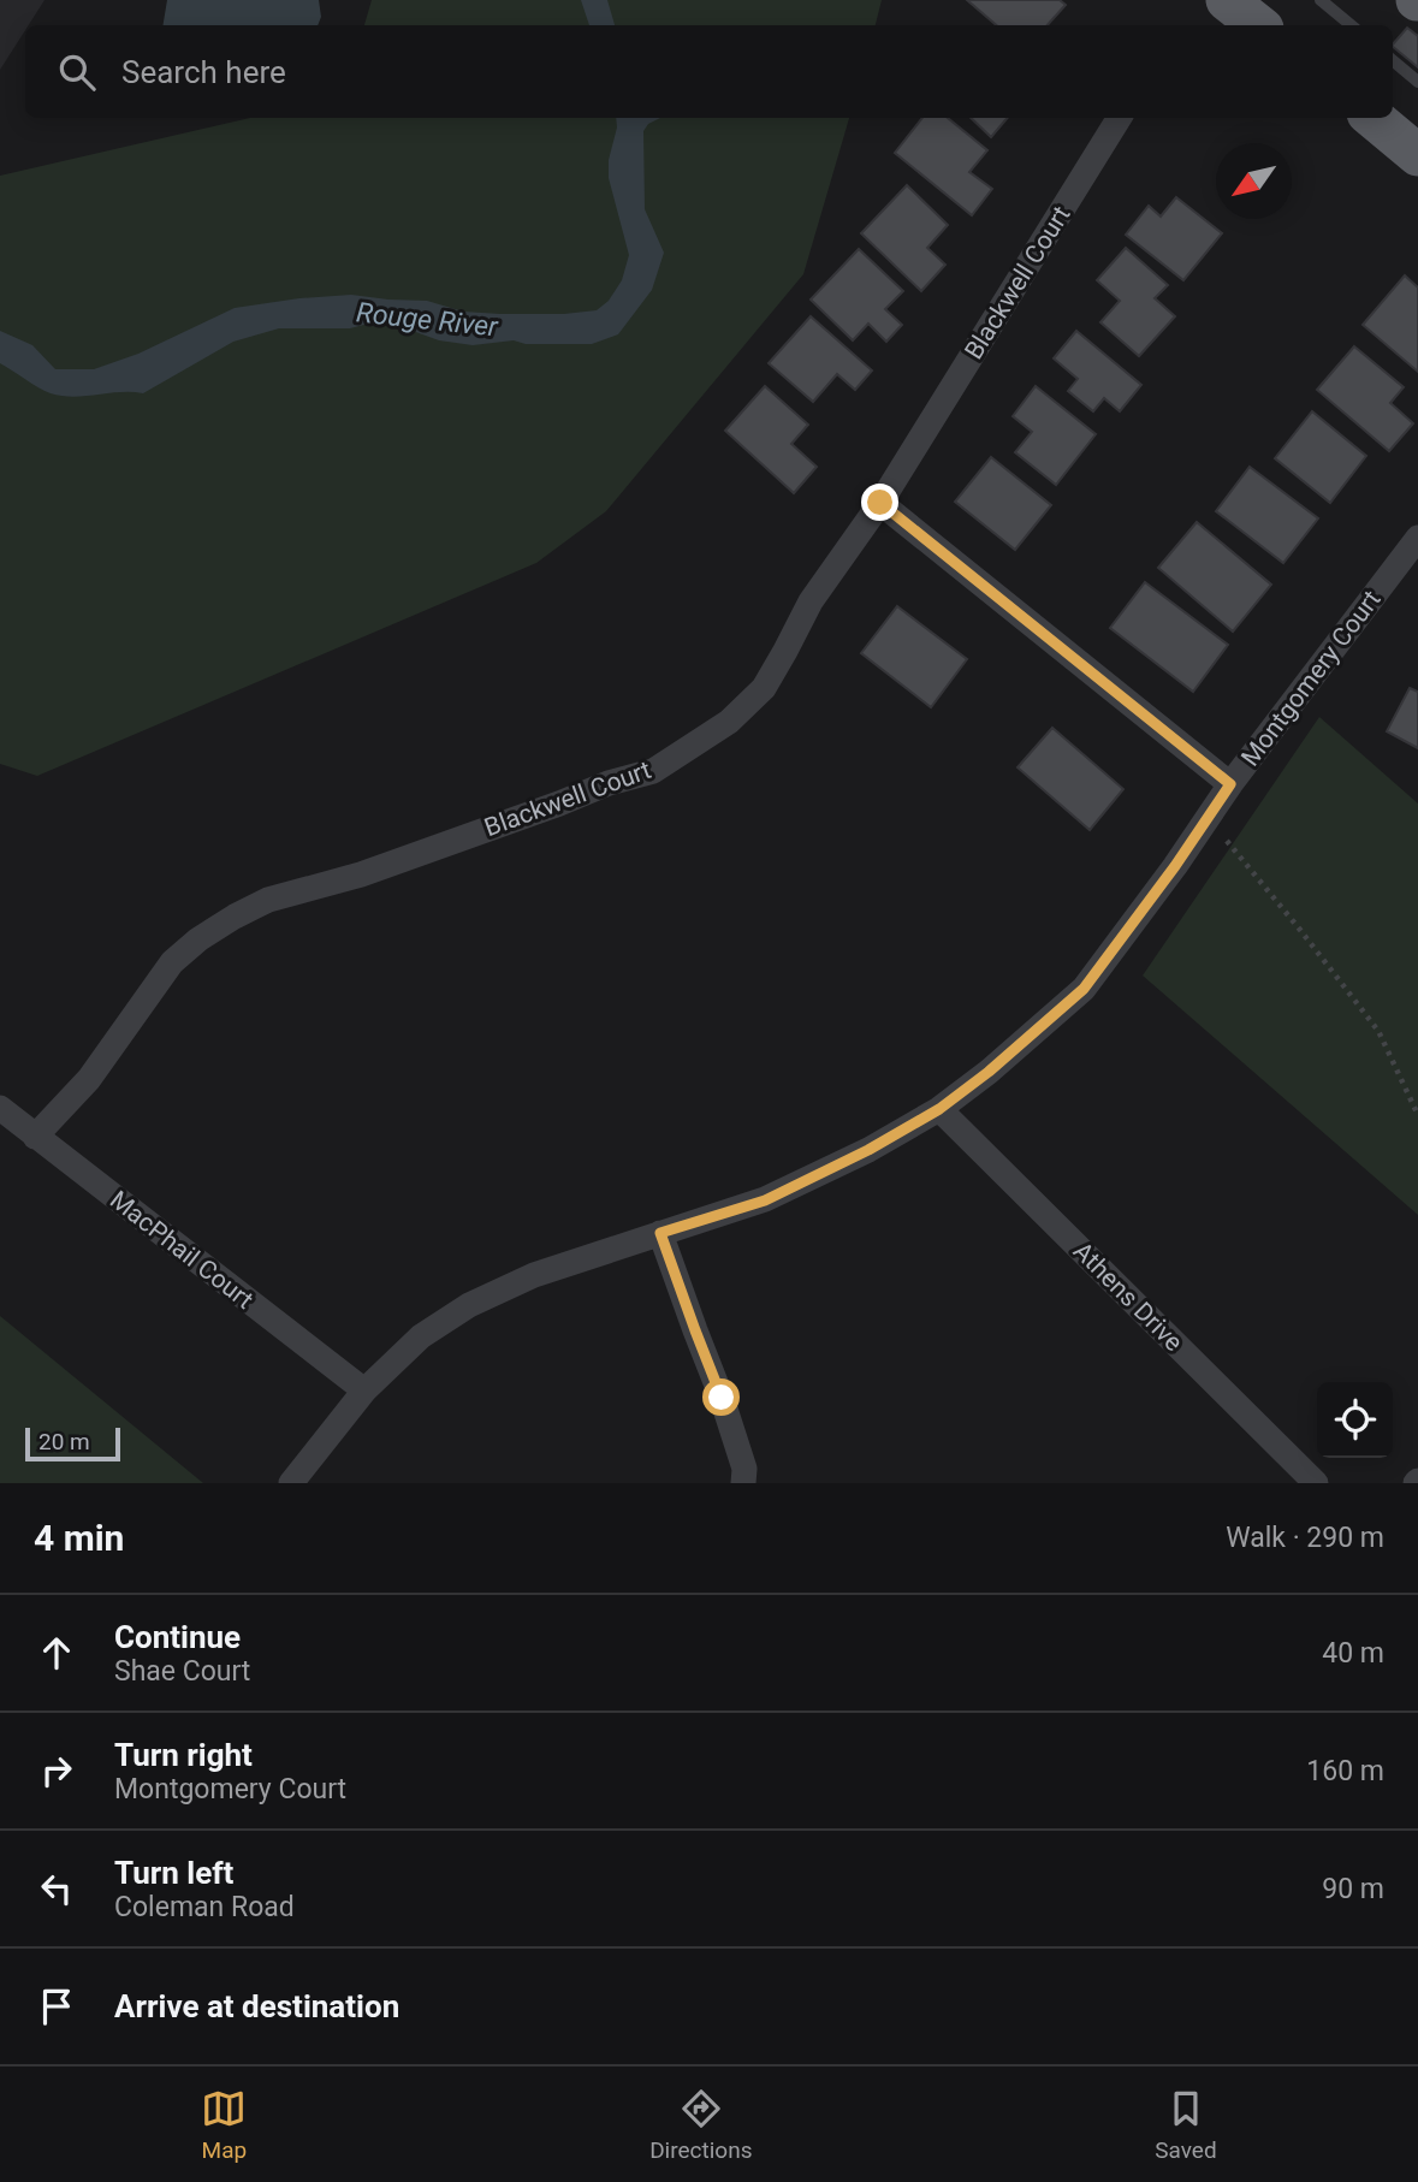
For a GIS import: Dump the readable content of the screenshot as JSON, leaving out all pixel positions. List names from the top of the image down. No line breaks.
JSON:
{"streets":{"street":["Blackwell Court","Montgomery Court","MacPhail Court","Athens Drive"]},"crossings":[["Blackwell Court","MacPhail Court"],["Montgomery Court","MacPhail Court"],["Montgomery Court","Athens Drive"]],"water":["Rouge River"],"scale_bar":"20 m","north":"bottom left","page":{"search":"Search here","scale":"20 m","heading":["4 min","Walk · 290 m"],"list":[["Continue","Shae Court","40 m"],["Turn right","Montgomery Court","160 m"],["Turn left","Coleman Road","90 m"],"Arrive at destination"],"nav":["Map","Directions","Saved"]}}
